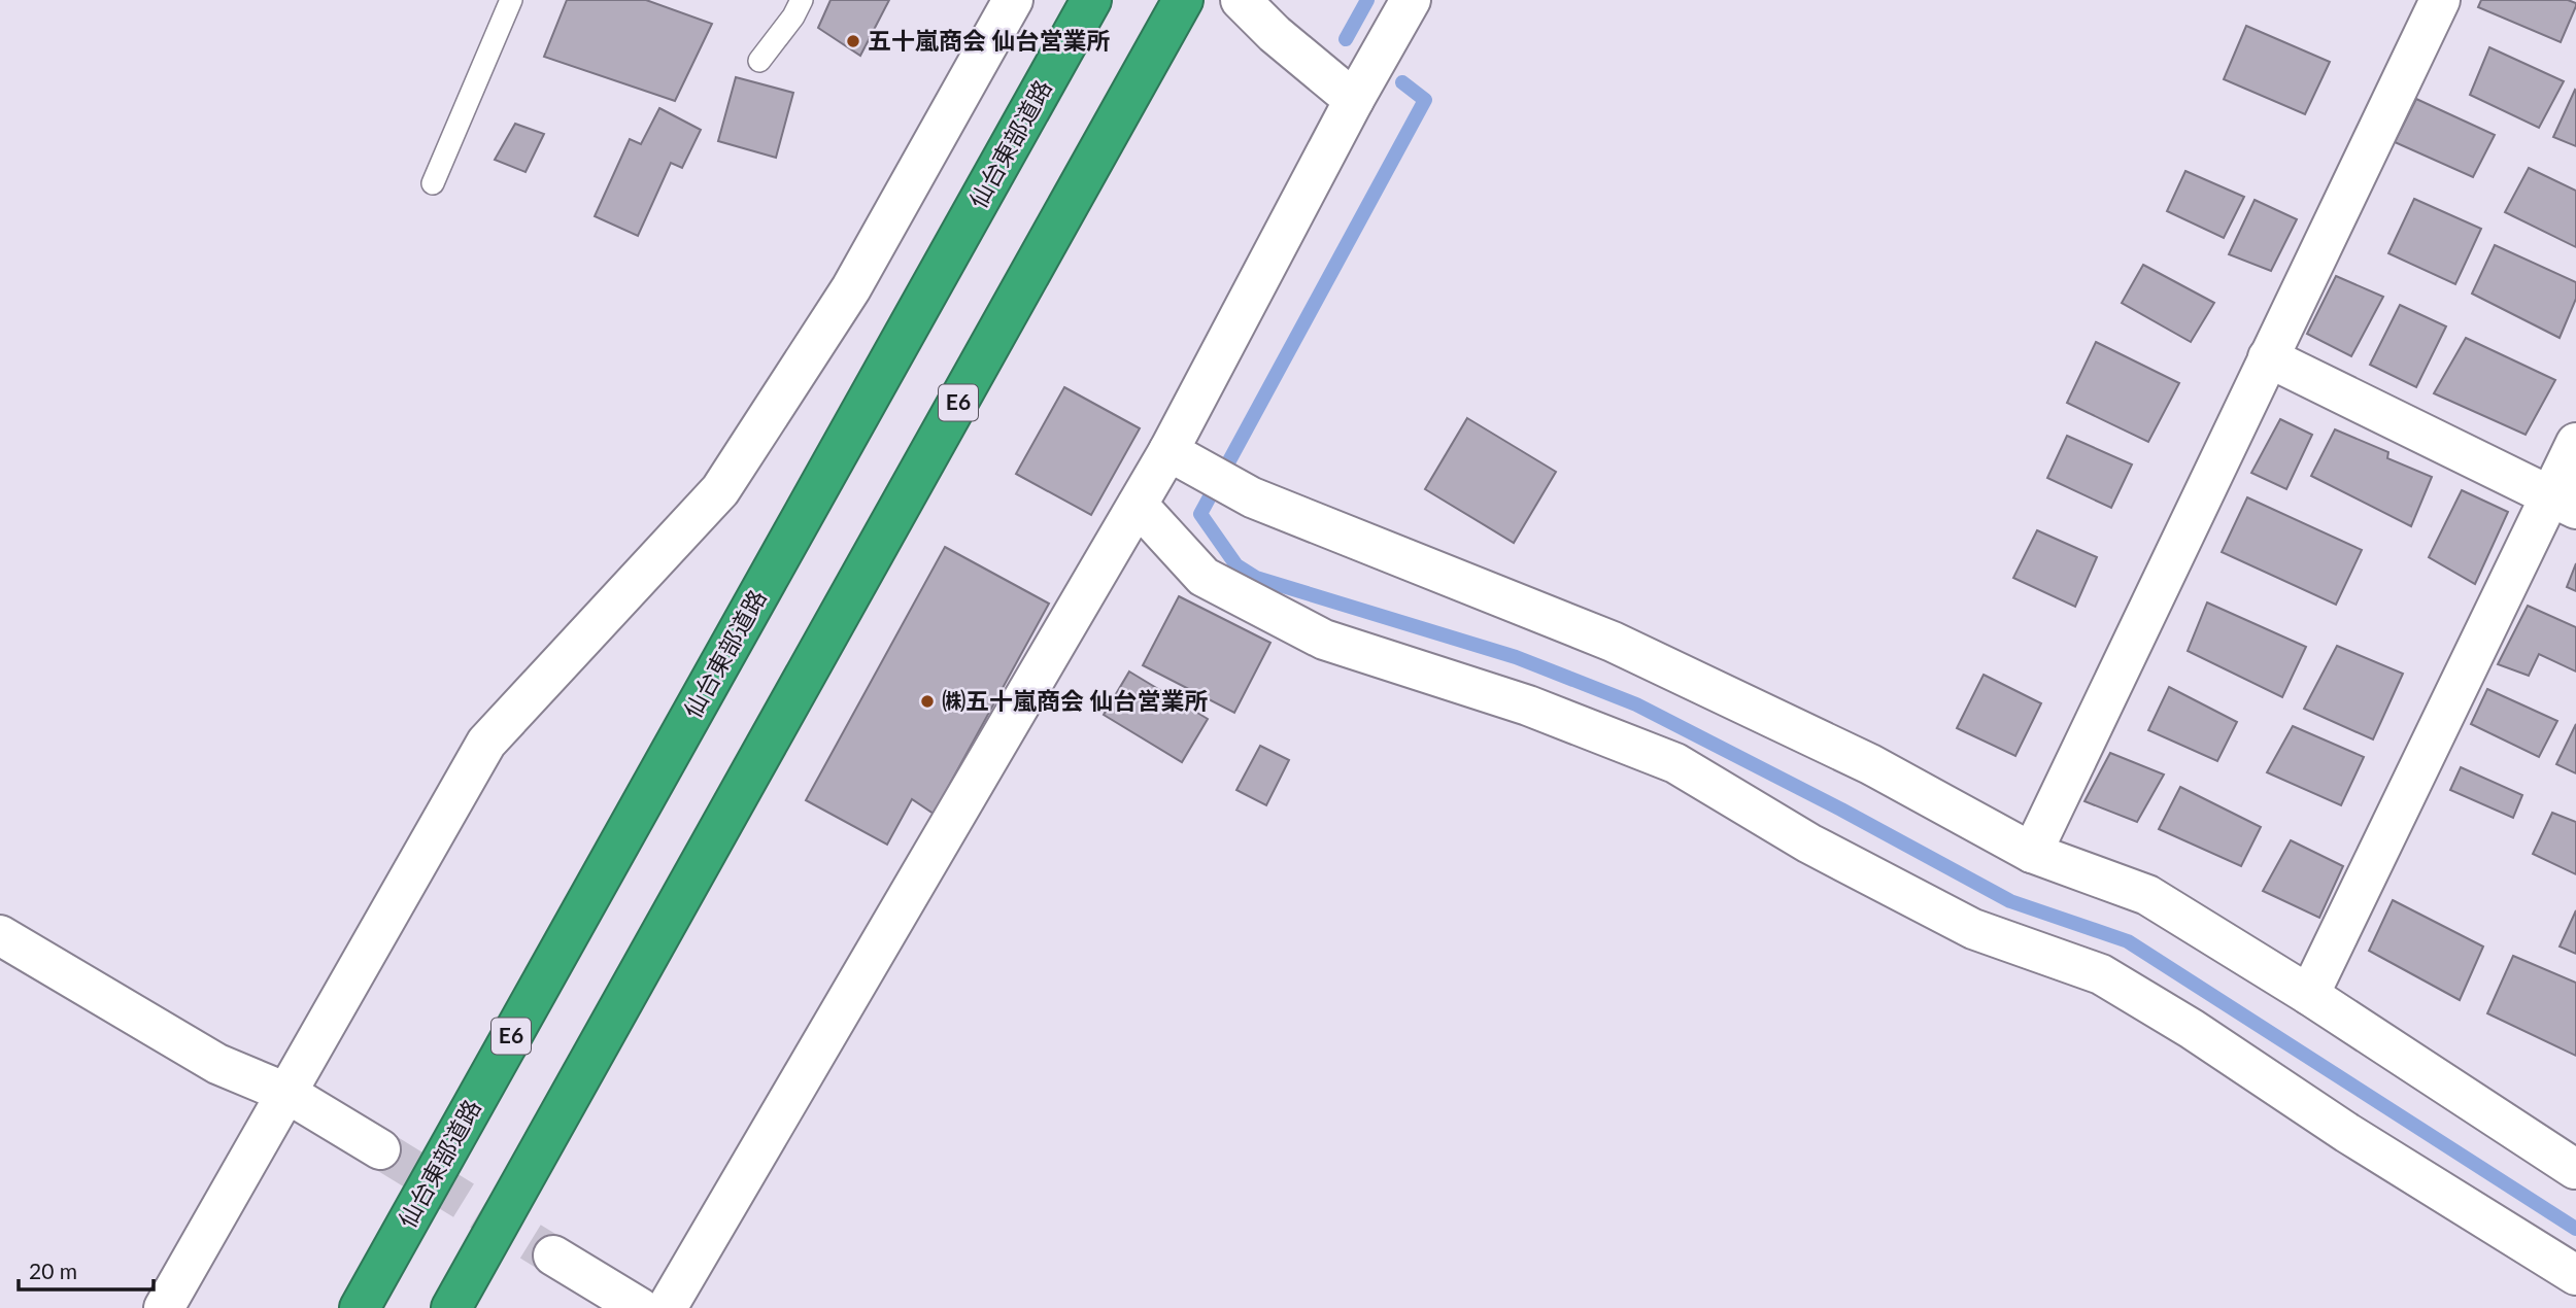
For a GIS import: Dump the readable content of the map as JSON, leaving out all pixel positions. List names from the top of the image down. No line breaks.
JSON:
{"streets":{"highway":["仙台東部道路","E6"]},"places":["五十嵐商会 仙台営業所","㈱五十嵐商会 仙台営業所"],"scale_bar":"20 m"}
